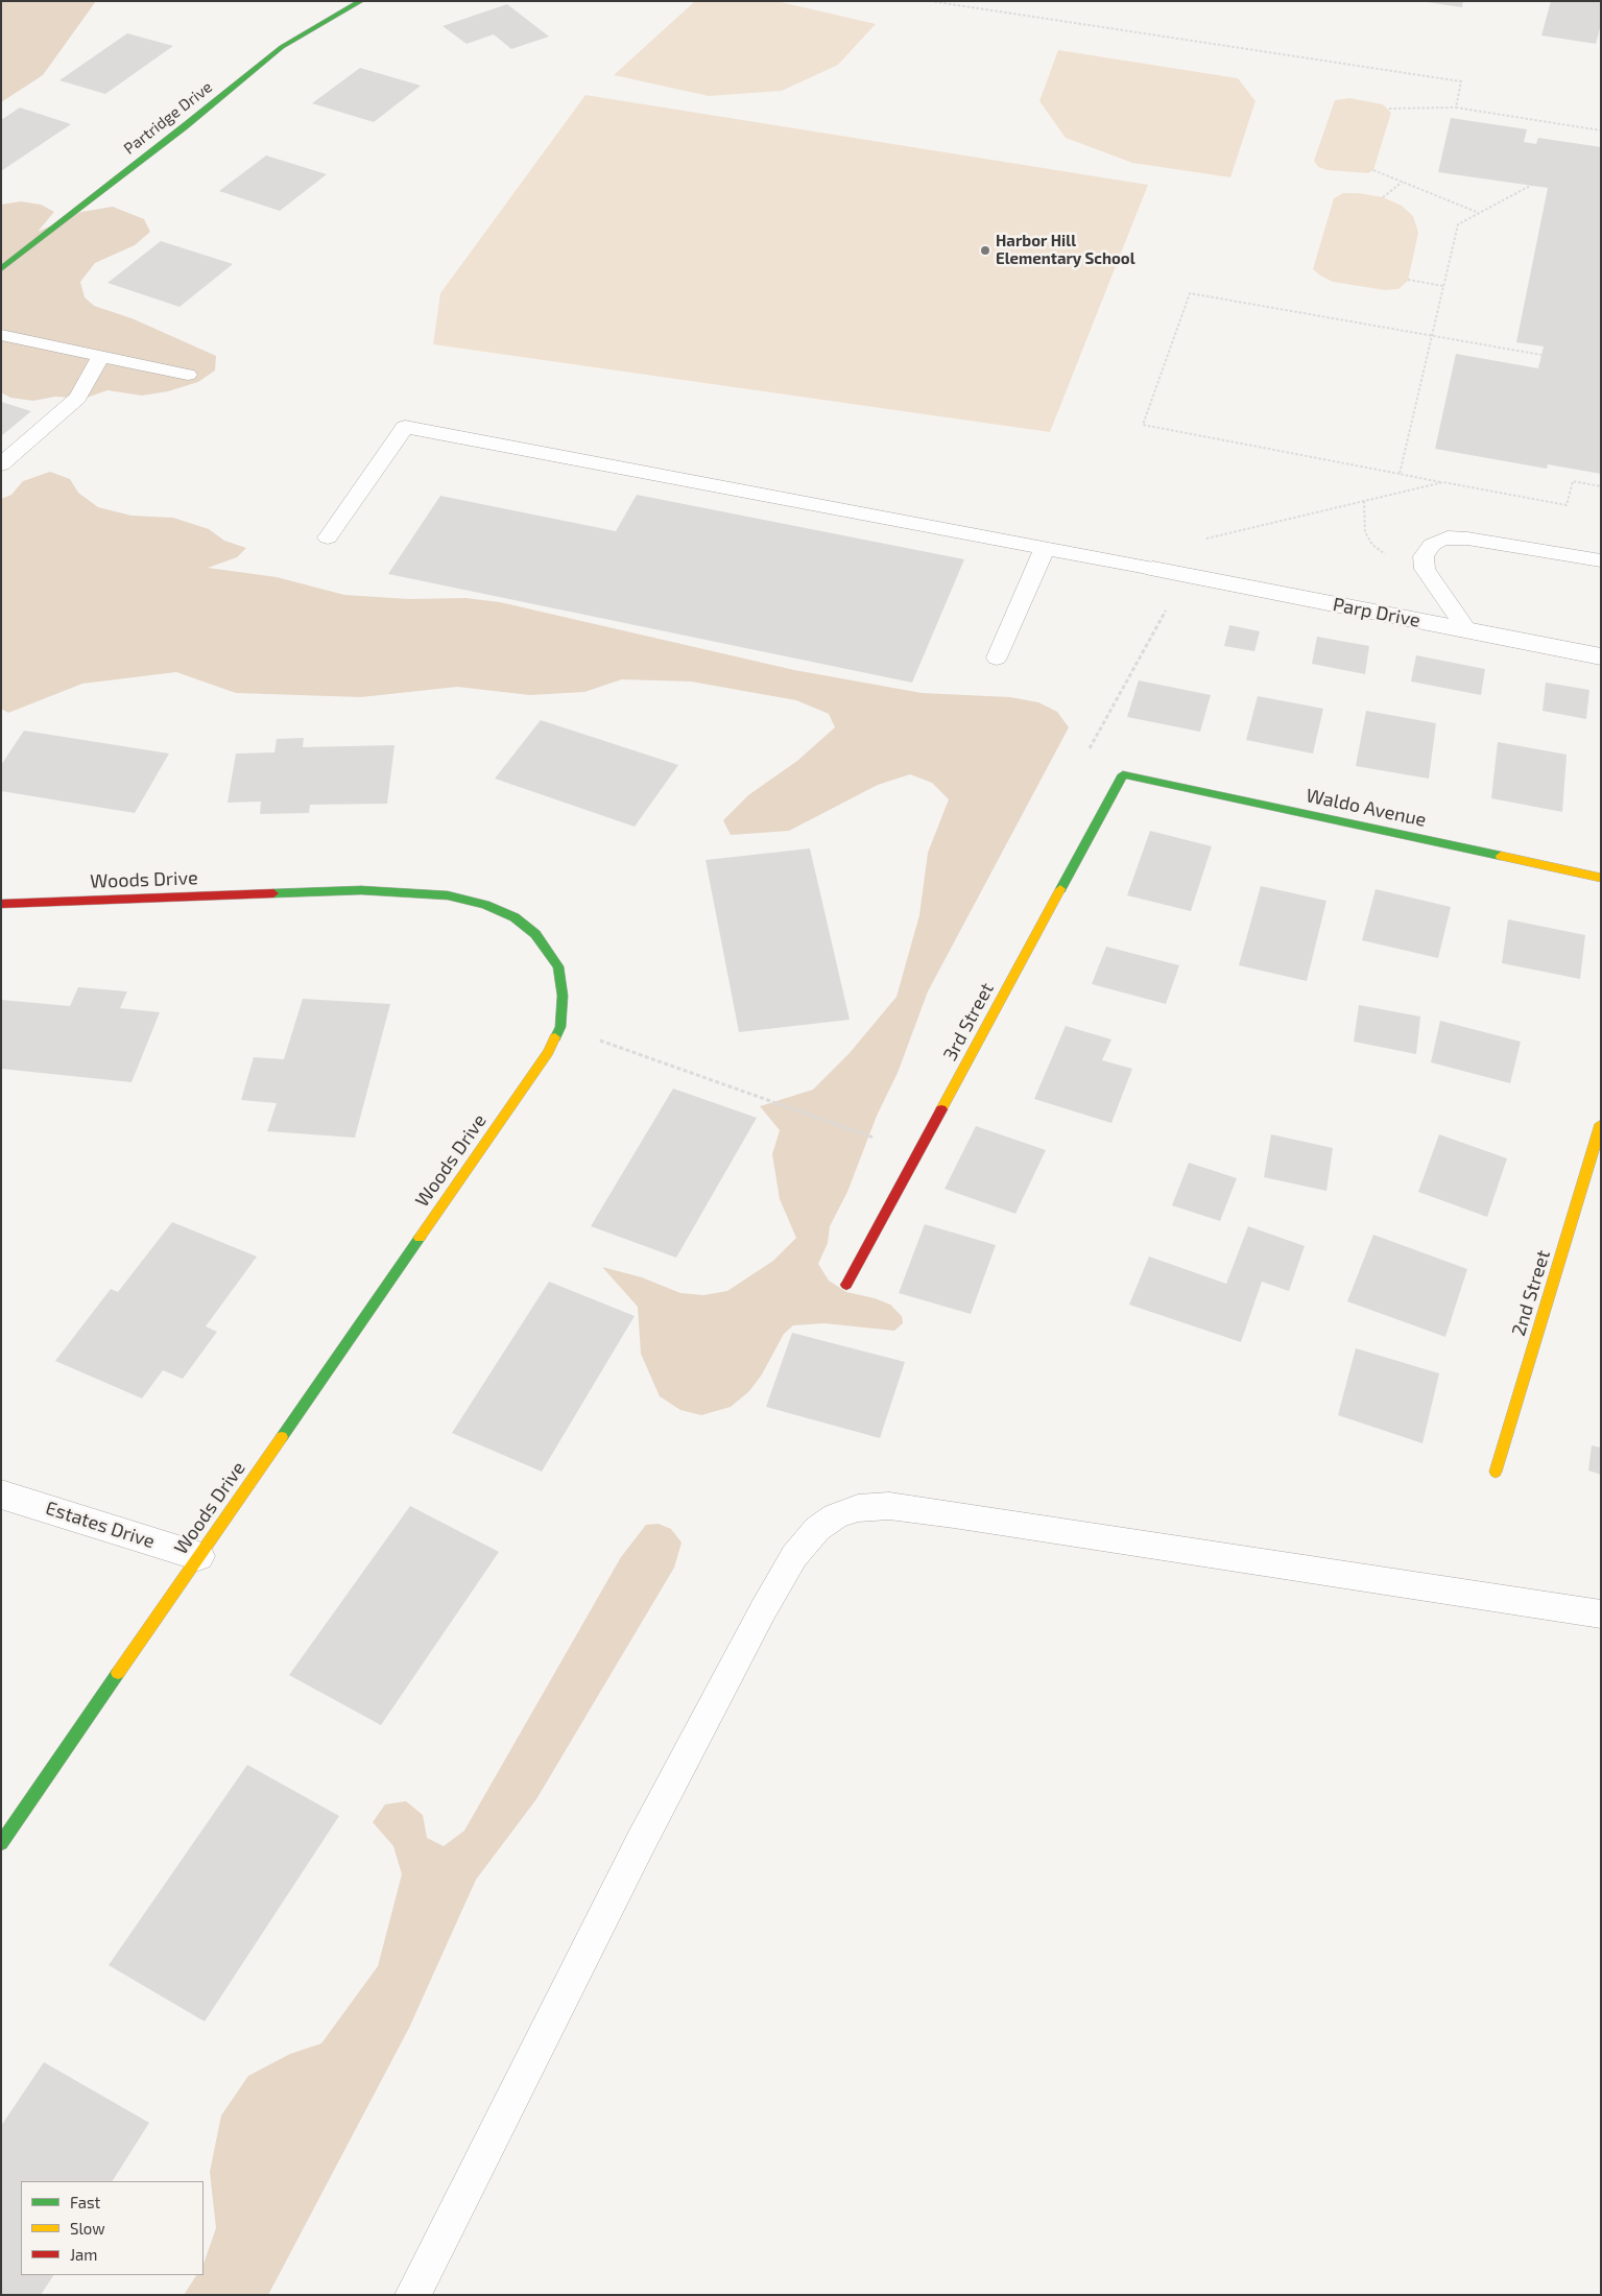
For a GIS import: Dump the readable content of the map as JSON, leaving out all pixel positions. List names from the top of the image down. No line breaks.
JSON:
{"streets":{"street":["Partridge Drive","Parp Drive","Waldo Avenue","Woods Drive","3rd Street","2nd Street","Estates Drive"]},"crossings":[["Waldo Avenue","3rd Street"],["Woods Drive","Estates Drive"]],"places":["Harbor Hill Elementary School"],"legend":["Fast","Slow","Jam"]}
